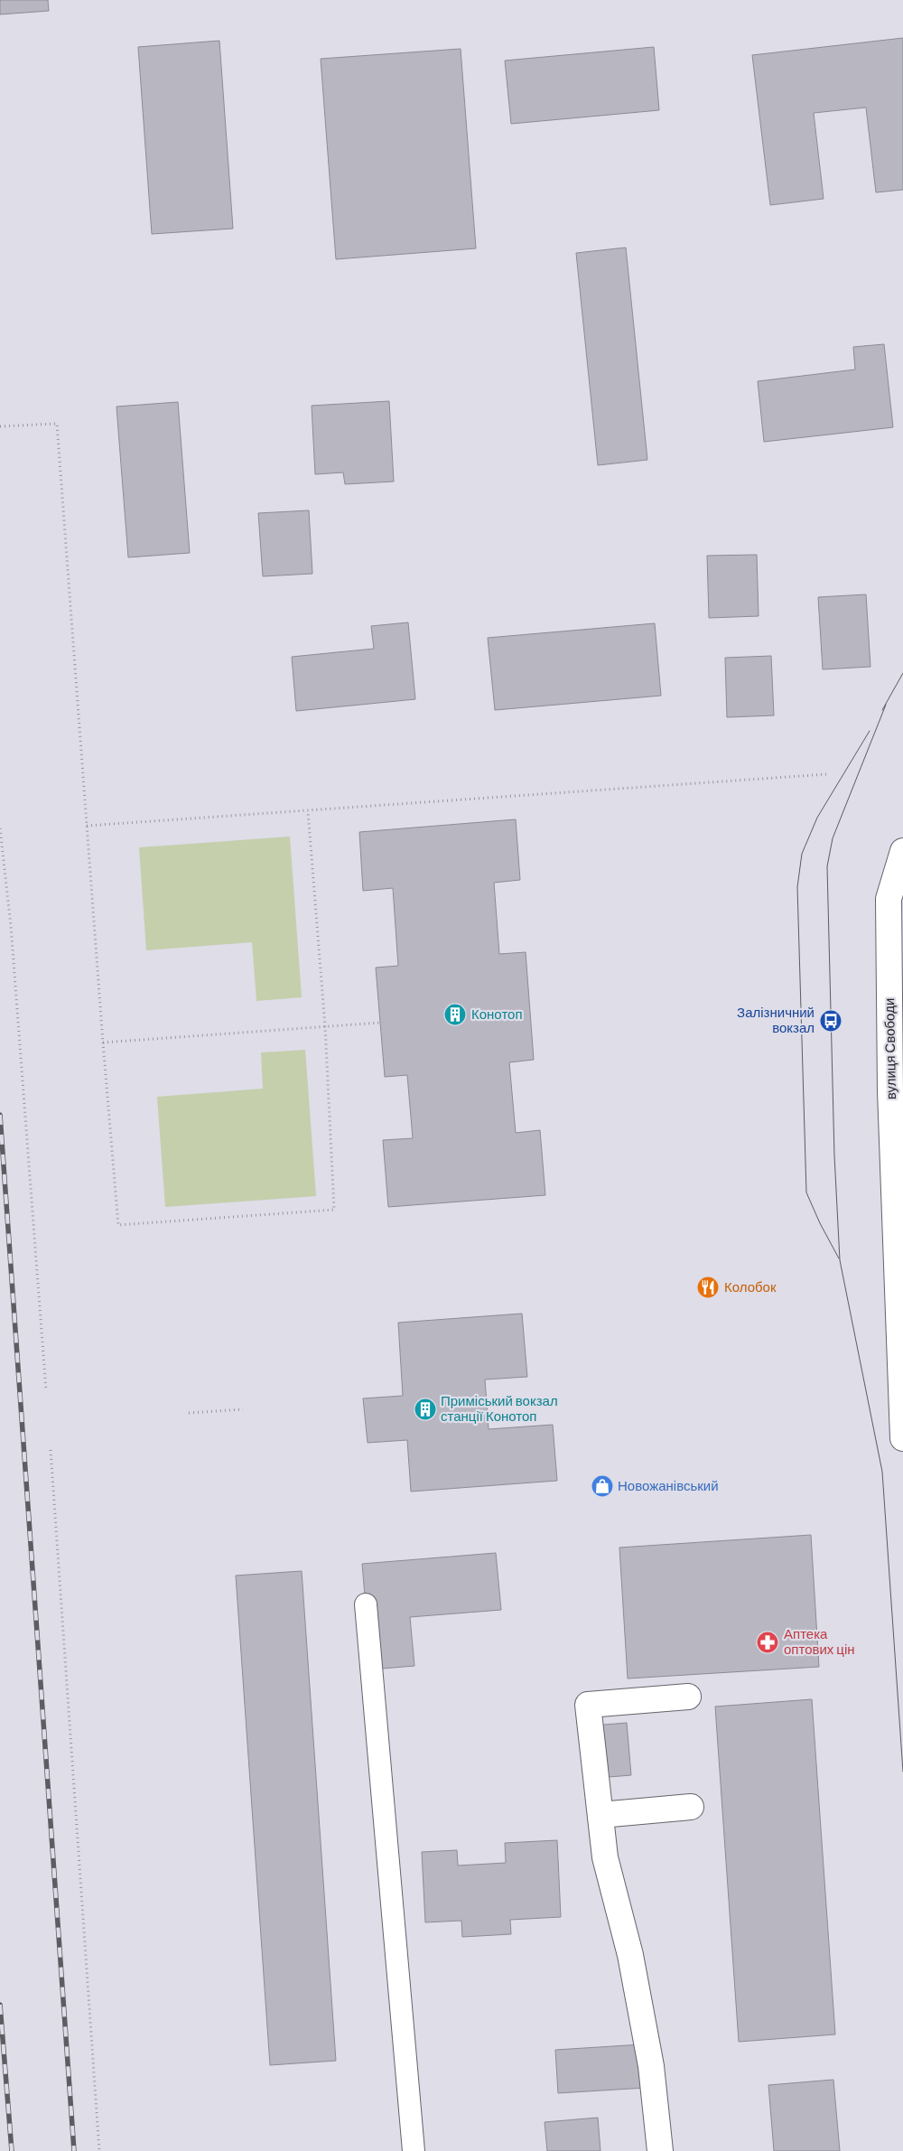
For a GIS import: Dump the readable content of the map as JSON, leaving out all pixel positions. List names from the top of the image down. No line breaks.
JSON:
{"streets":{"street":["вулиця Свободи"]},"places":{"building":["Конотоп","Приміський вокзал станції Конотоп"],"bus stop":["Залізничний вокзал"],"restaurant":["Колобок"],"shop":["Новожанівський"],"pharmacy":["Аптека оптових цін"]}}
